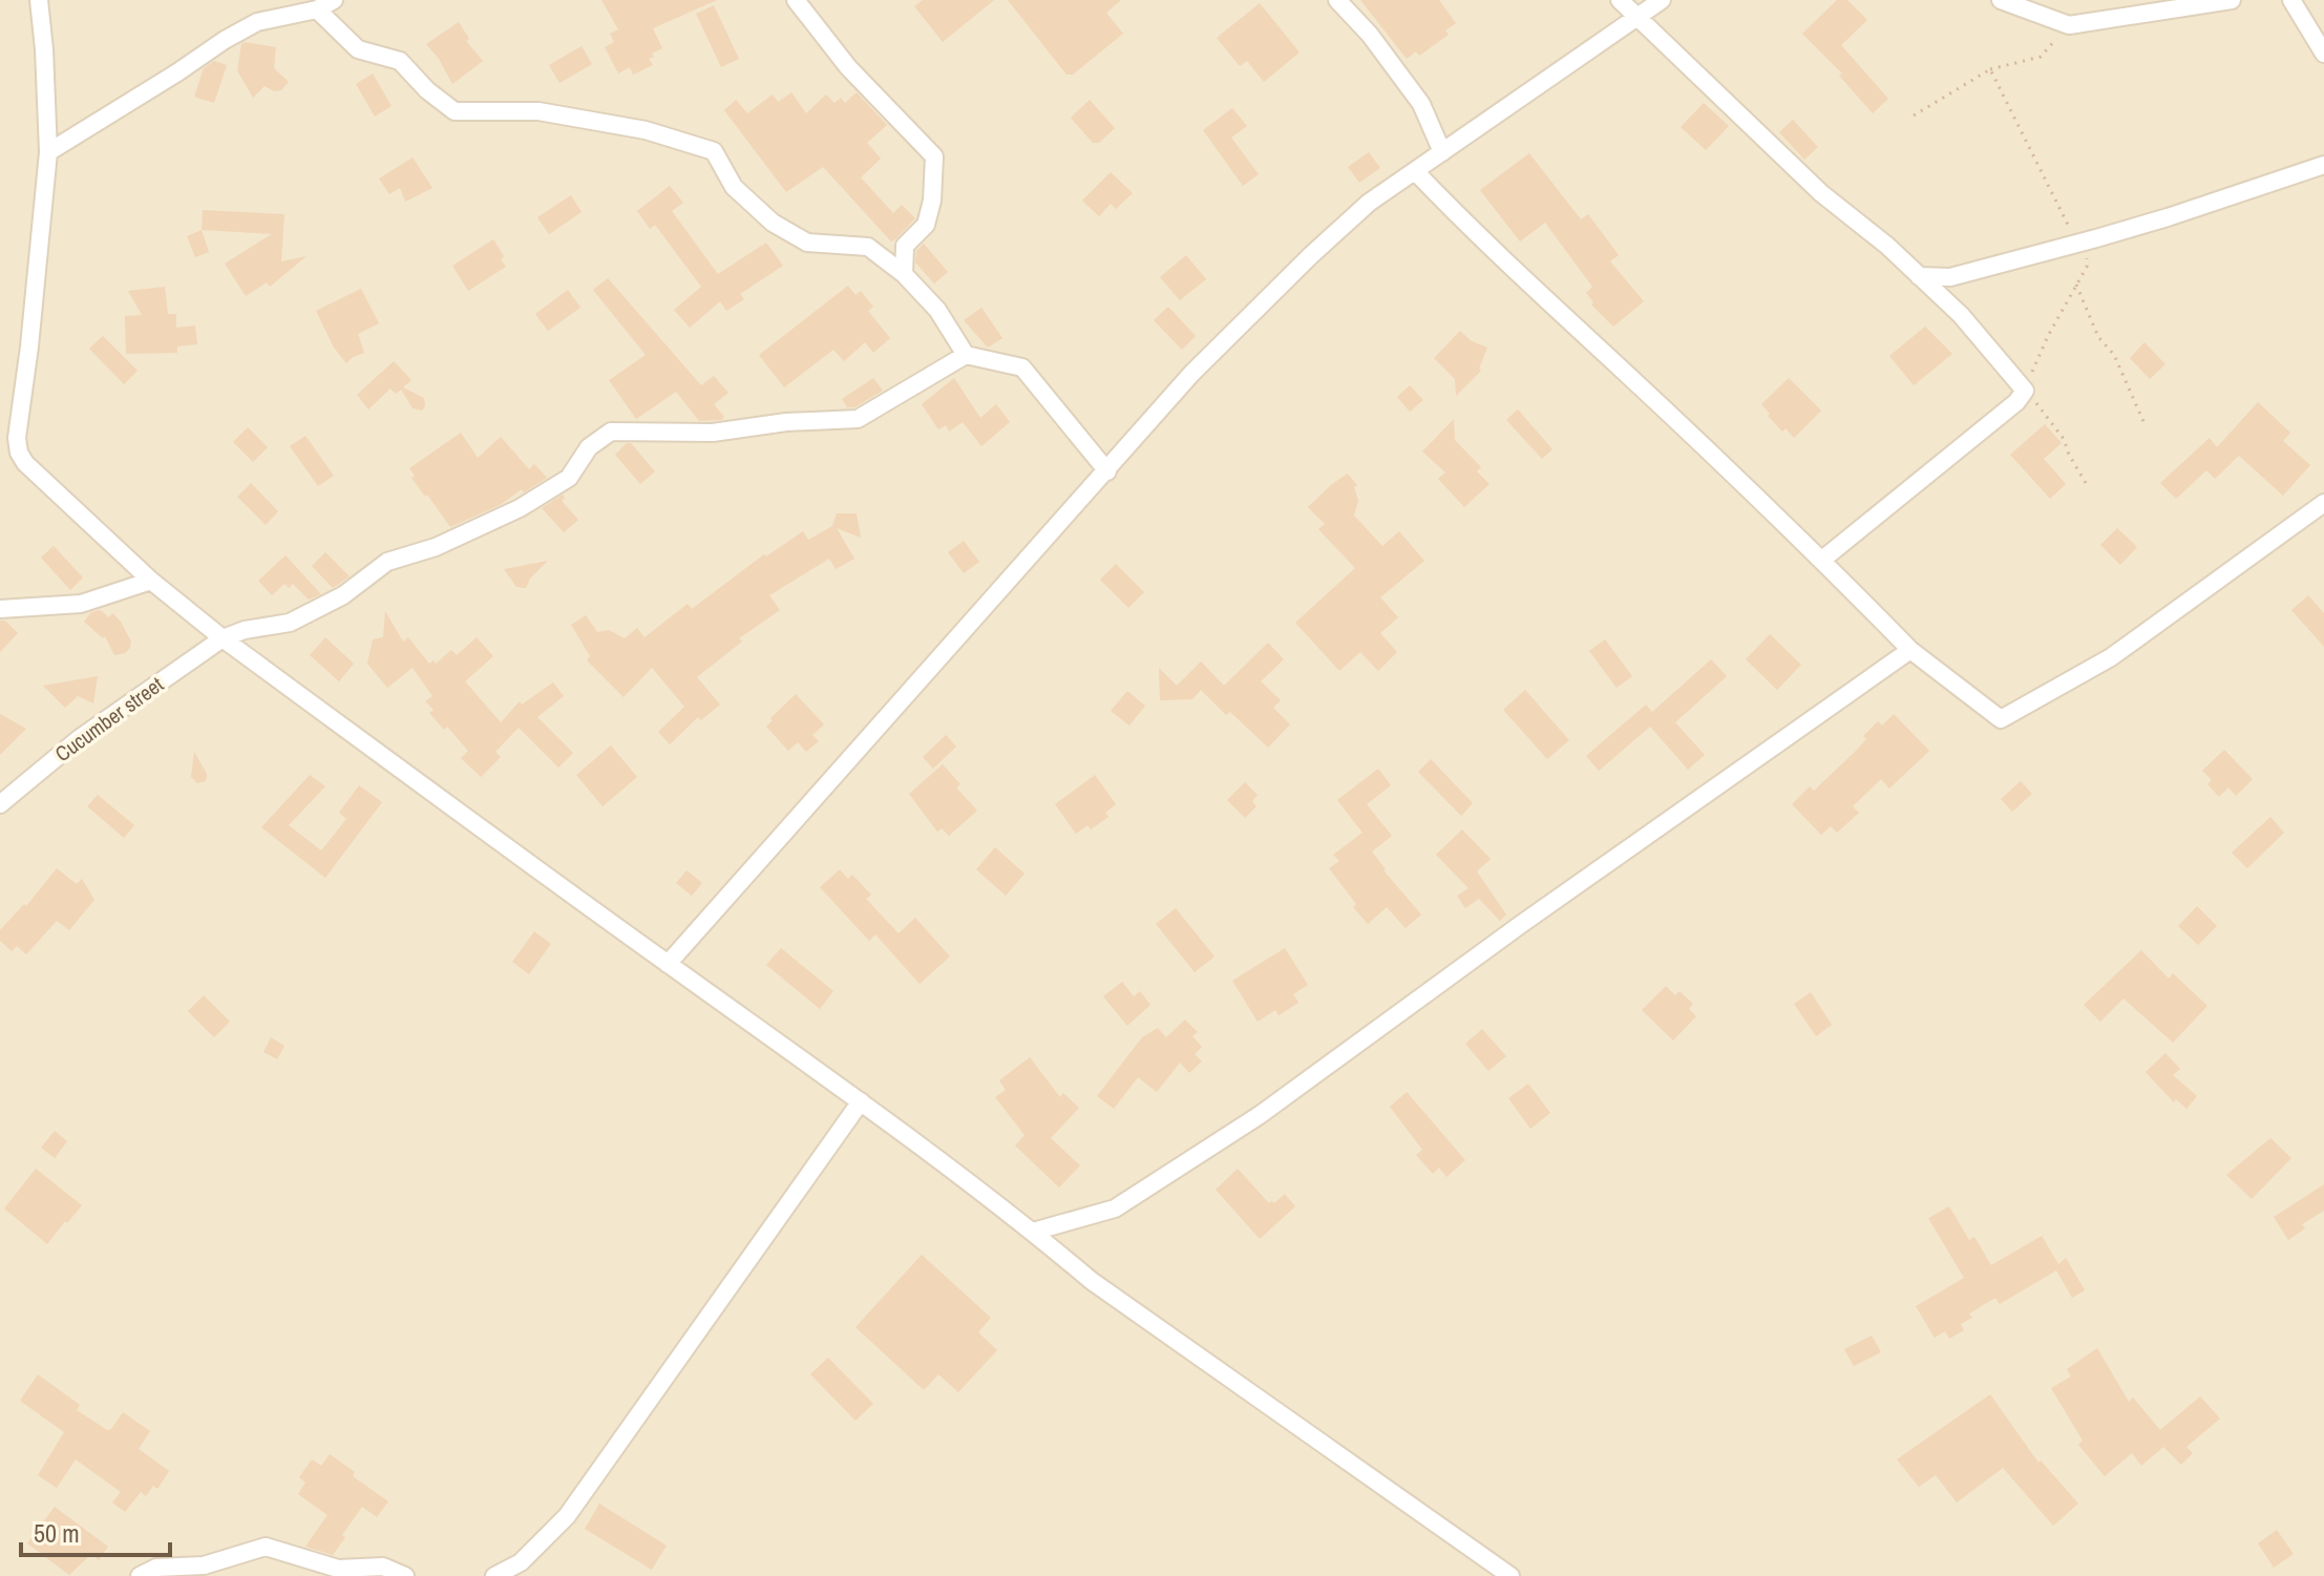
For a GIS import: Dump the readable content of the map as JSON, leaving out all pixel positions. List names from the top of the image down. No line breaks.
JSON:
{"streets":{"street":["Cucumber street"]},"scale_bar":"50 m"}
